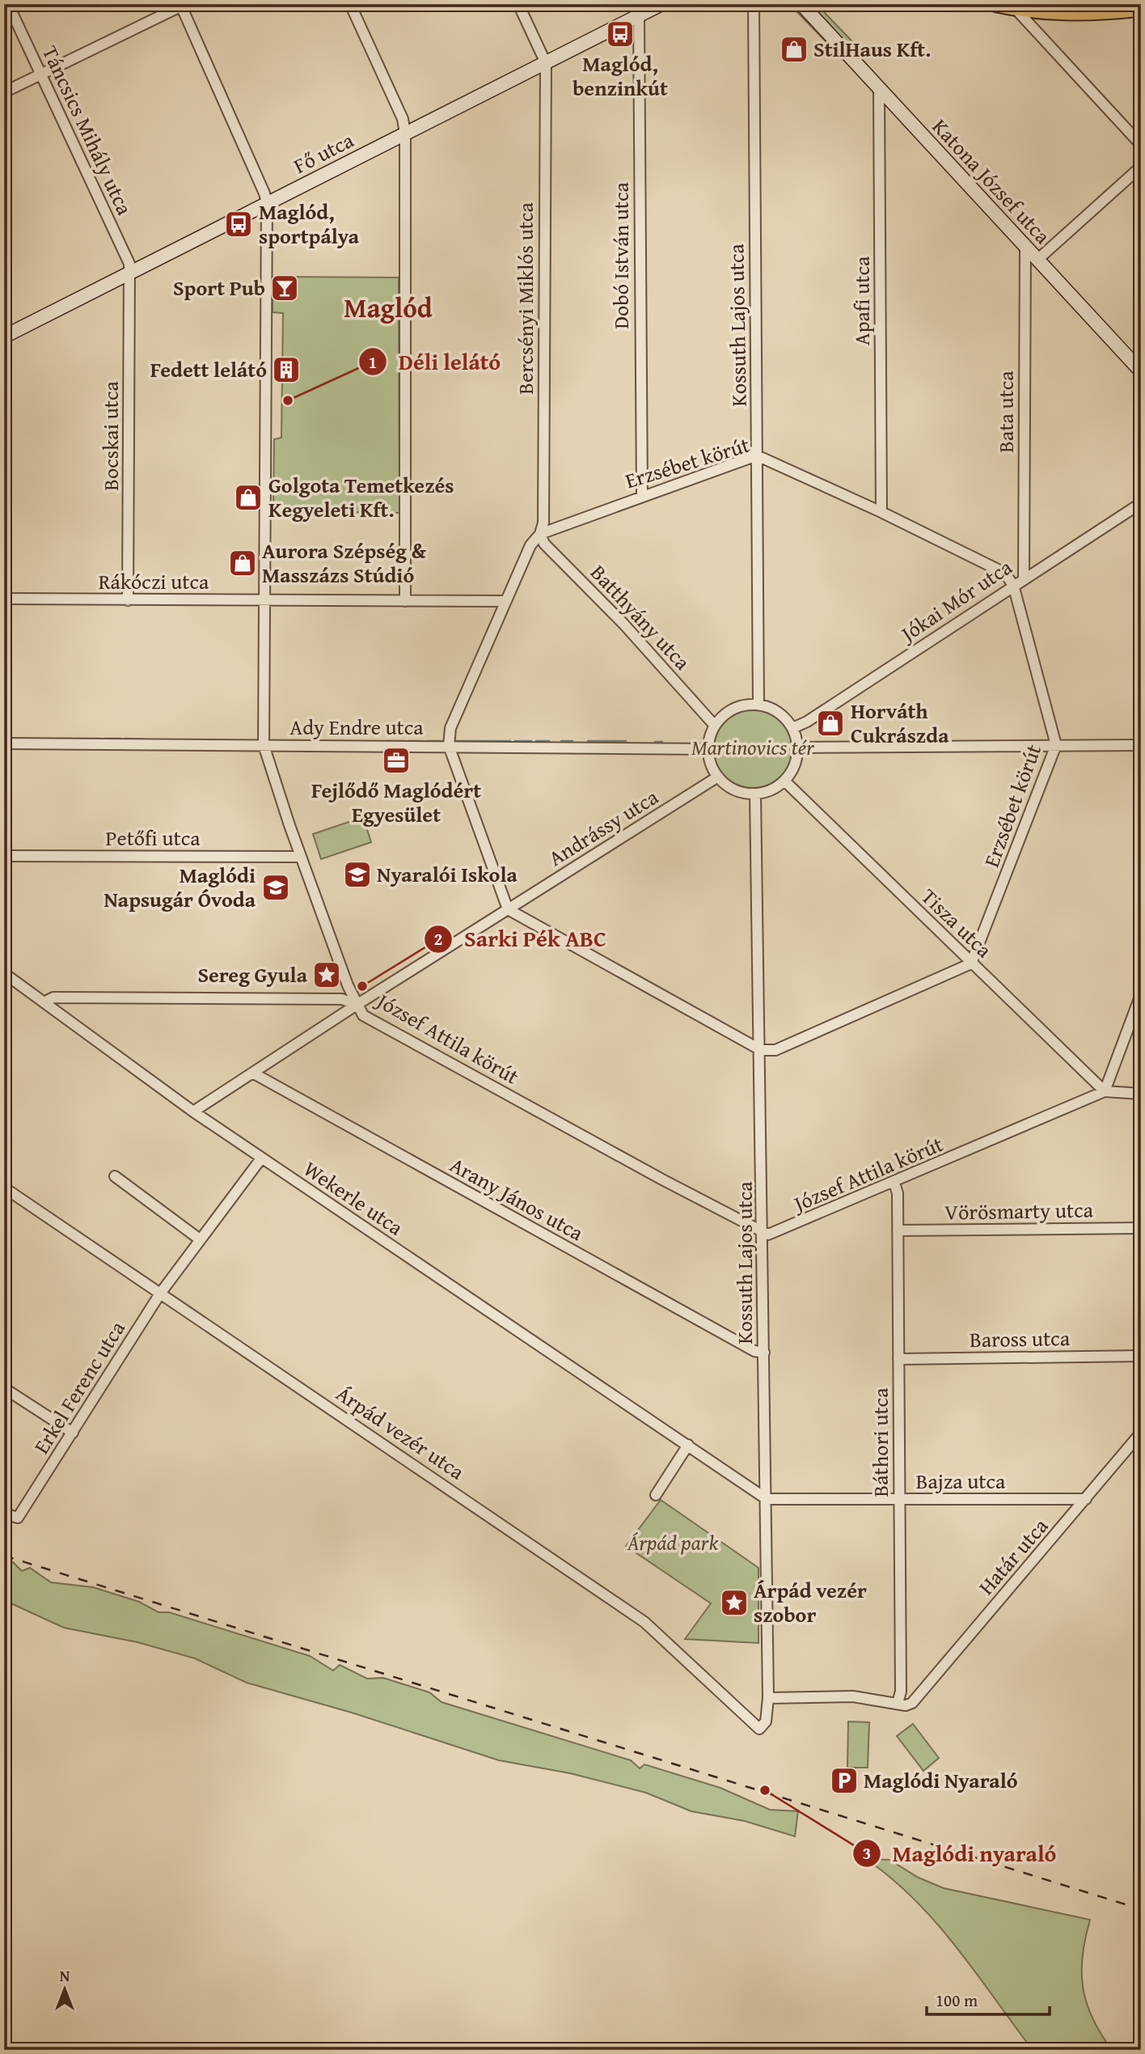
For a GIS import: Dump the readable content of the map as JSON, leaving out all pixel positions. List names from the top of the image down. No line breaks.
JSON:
{"streets":{"main road":["Fő utca","Katona József utca"],"street":["Táncsics Mihály utca","Dobó István utca","Bercsényi Miklós utca","Apafi utca","Kossuth Lajos utca","Bata utca","Bocskai utca","Erzsébet körút","Rákóczi utca","Jókai Mór utca","Batthyány utca","Ady Endre utca","Andrássy utca","Petőfi utca","Tisza utca","József Attila körút","Wekerle utca","Arany János utca","Vörösmarty utca","Baross utca","Erkel Ferenc utca","Árpád vezér utca","Báthori utca","Bajza utca","Határ utca"]},"crossings":[["Táncsics Mihály utca","Fő utca"],["Táncsics Mihály utca","Bocskai utca"],["Fő utca","Dobó István utca"],["Fő utca","Bercsényi Miklós utca"],["Fő utca","Bocskai utca"],["Fő utca","József Attila körút"],["Katona József utca","Apafi utca"],["Katona József utca","Bata utca"],["Dobó István utca","Erzsébet körút"],["Bercsényi Miklós utca","Erzsébet körút"],["Bercsényi Miklós utca","Batthyány utca"],["Apafi utca","Erzsébet körút"],["Kossuth Lajos utca","Erzsébet körút"],["Kossuth Lajos utca","Jókai Mór utca"],["Kossuth Lajos utca","Batthyány utca"],["Kossuth Lajos utca","Ady Endre utca"],["Kossuth Lajos utca","Andrássy utca"],["Kossuth Lajos utca","Tisza utca"],["Kossuth Lajos utca","József Attila körút"],["Kossuth Lajos utca","Wekerle utca"],["Kossuth Lajos utca","Arany János utca"],["Kossuth Lajos utca","Árpád vezér utca"],["Kossuth Lajos utca","Bajza utca"],["Bata utca","Jókai Mór utca"],["Bocskai utca","Rákóczi utca"],["Erzsébet körút","Jókai Mór utca"],["Erzsébet körút","Batthyány utca"],["Erzsébet körút","Tisza utca"],["Rákóczi utca","József Attila körút"],["Jókai Mór utca","Batthyány utca"],["Jókai Mór utca","Ady Endre utca"],["Jókai Mór utca","Andrássy utca"],["Jókai Mór utca","Tisza utca"],["Batthyány utca","Ady Endre utca"],["Batthyány utca","Andrássy utca"],["Batthyány utca","Tisza utca"],["Ady Endre utca","Andrássy utca"],["Ady Endre utca","Tisza utca"],["Ady Endre utca","József Attila körút"],["Andrássy utca","Tisza utca"],["Andrássy utca","József Attila körút"],["Andrássy utca","Wekerle utca"],["Andrássy utca","Arany János utca"],["Petőfi utca","József Attila körút"],["Tisza utca","József Attila körút"],["József Attila körút","Báthori utca"],["Wekerle utca","Erkel Ferenc utca"],["Wekerle utca","Bajza utca"],["Vörösmarty utca","Báthori utca"],["Baross utca","Báthori utca"],["Erkel Ferenc utca","Árpád vezér utca"],["Báthori utca","Bajza utca"],["Báthori utca","Határ utca"],["Bajza utca","Határ utca"]],"districts":["Maglód"],"parks":["Martinovics tér","Árpád park"],"places":{"bus stop":["Maglód, benzinkút","Maglód, sportpálya"],"shop":["StilHaus Kft.","Golgota Temetkezés Kegyeleti Kft.","Aurora Szépség & Masszázs Stúdió","Horváth Cukrászda"],"bar":["Sport Pub"],"building":["Fedett lelátó"],"other":["Déli lelátó","Sarki Pék ABC","Maglódi nyaraló"],"office":["Fejlődő Maglódért Egyesület"],"school or university":["Nyaralói Iskola","Maglódi Napsugár Óvoda"],"place":["Sereg Gyula","Árpád vezér szobor"],"parking":["Maglódi Nyaraló"]},"scale_bar":"100 m","north":"top"}
